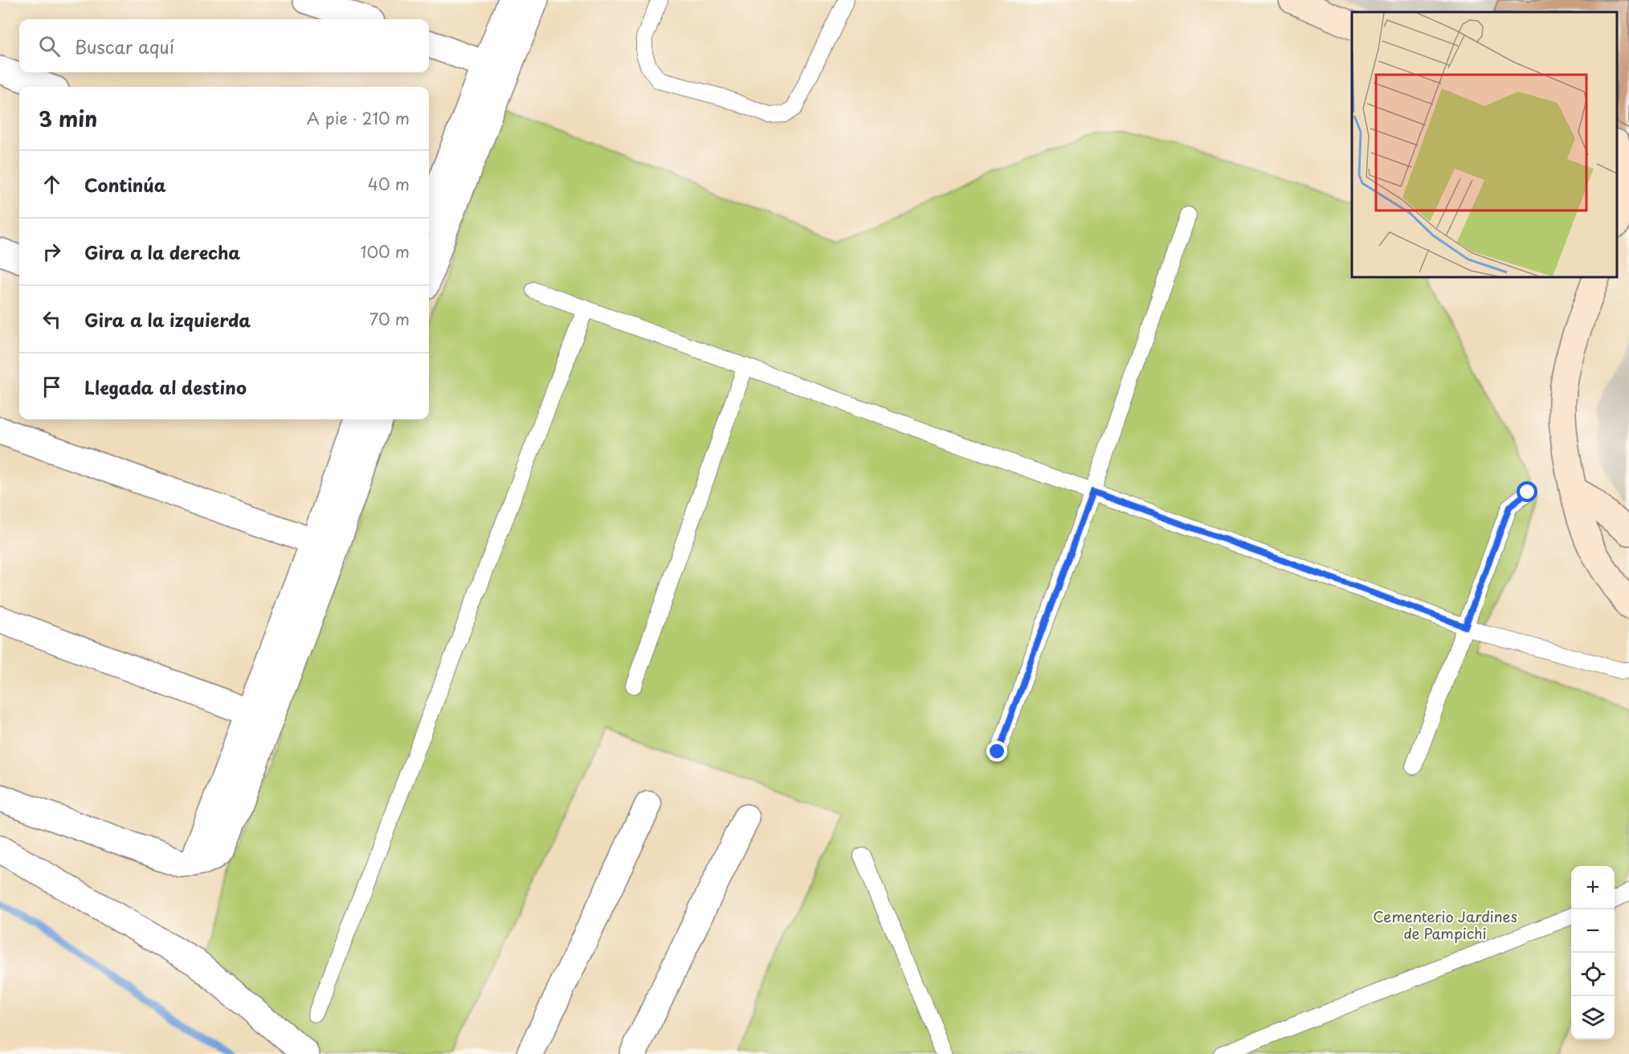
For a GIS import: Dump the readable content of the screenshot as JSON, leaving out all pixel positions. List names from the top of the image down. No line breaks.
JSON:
{"parks":["Cementerio Jardines de Pampichi"],"page":{"search":"Buscar aquí","heading":["3 min","A pie · 210 m"],"list":[["Continúa","40 m"],["Gira a la derecha","100 m"],["Gira a la izquierda","70 m"],"Llegada al destino"],"map_buttons":["+","−"]}}
